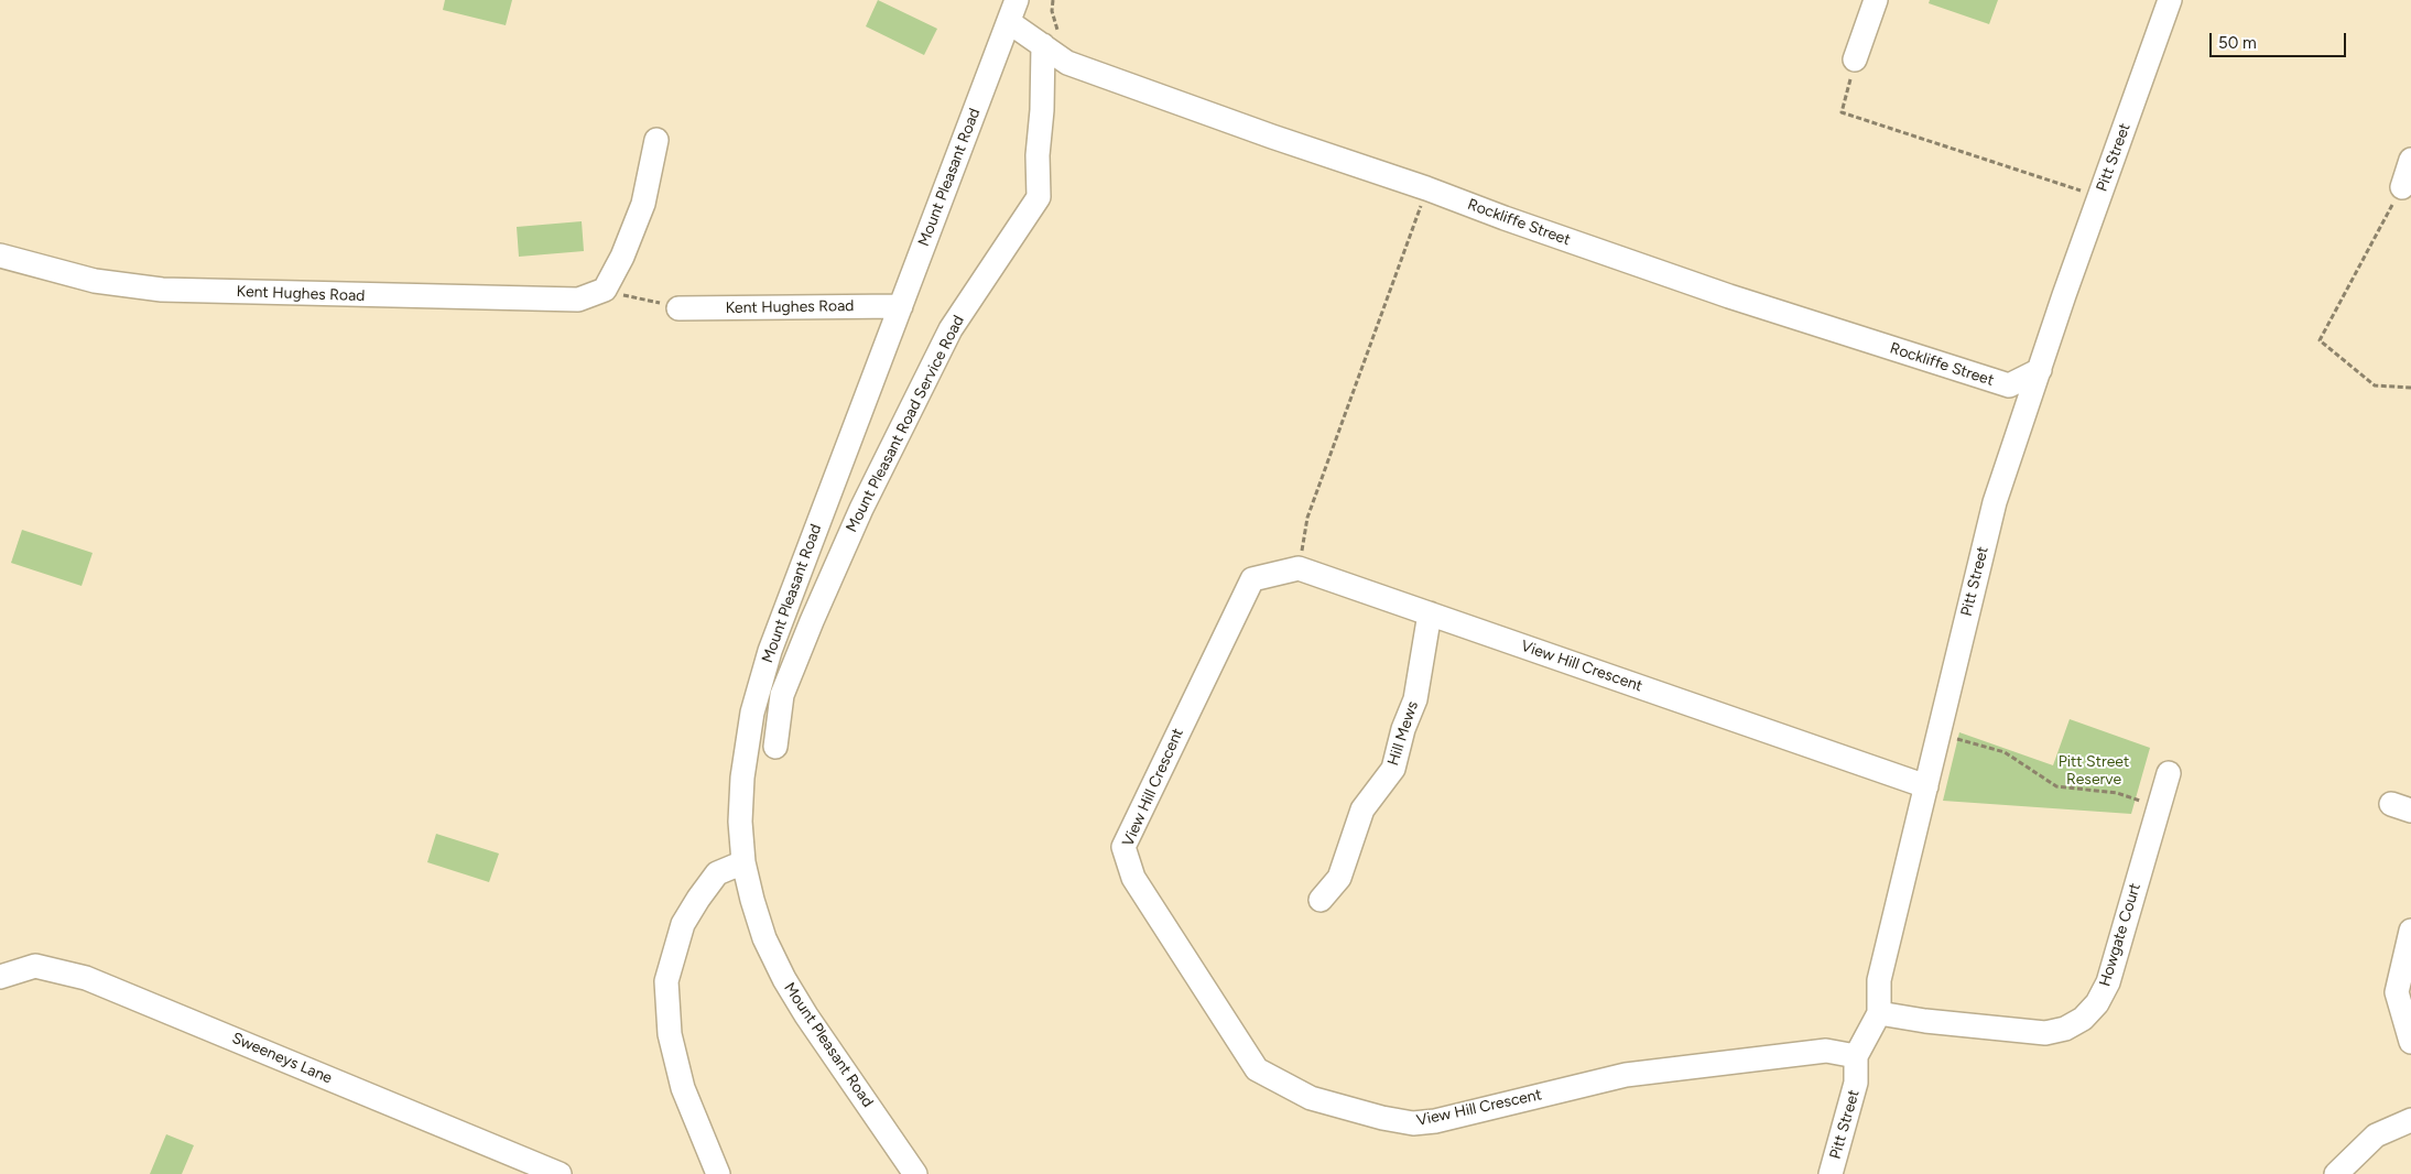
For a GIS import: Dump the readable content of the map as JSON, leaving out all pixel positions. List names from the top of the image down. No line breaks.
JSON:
{"streets":{"street":["Pitt Street","Mount Pleasant Road","Rockliffe Street","Kent Hughes Road","Mount Pleasant Road Service Road","View Hill Crescent","Hill Mews","Howgate Court","Sweeneys Lane"]},"crossings":[["Pitt Street","Rockliffe Street"],["Pitt Street","View Hill Crescent"],["Pitt Street","Howgate Court"],["Mount Pleasant Road","Rockliffe Street"],["Mount Pleasant Road","Kent Hughes Road"],["Rockliffe Street","Mount Pleasant Road Service Road"],["View Hill Crescent","Hill Mews"]],"parks":["Pitt Street Reserve"],"scale_bar":"50 m"}
